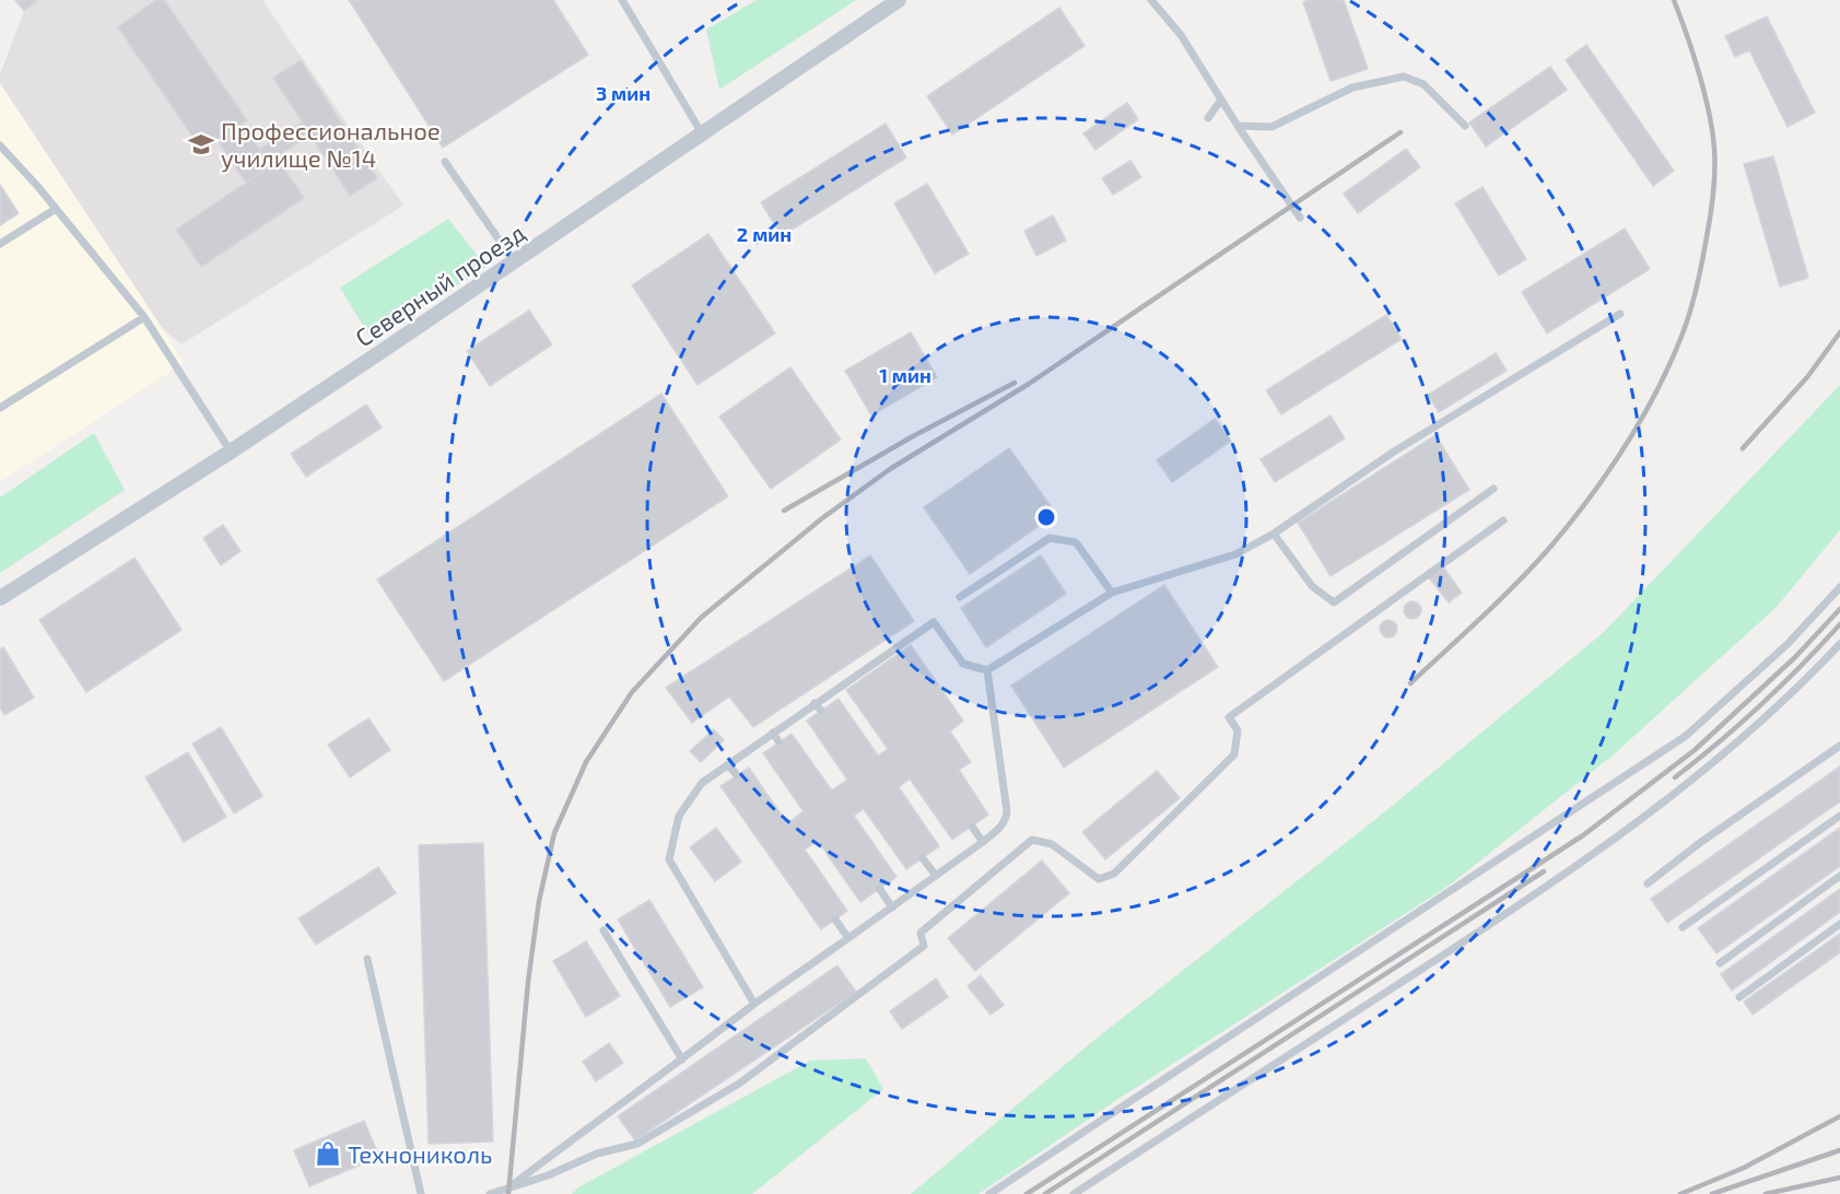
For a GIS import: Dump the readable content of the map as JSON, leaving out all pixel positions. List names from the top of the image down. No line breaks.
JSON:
{"streets":{"street":["Северный проезд"]},"places":{"school or university":["Профессиональное училище №14"],"shop":["Технониколь"]},"rings":["3 мин","2 мин","1 мин"]}
